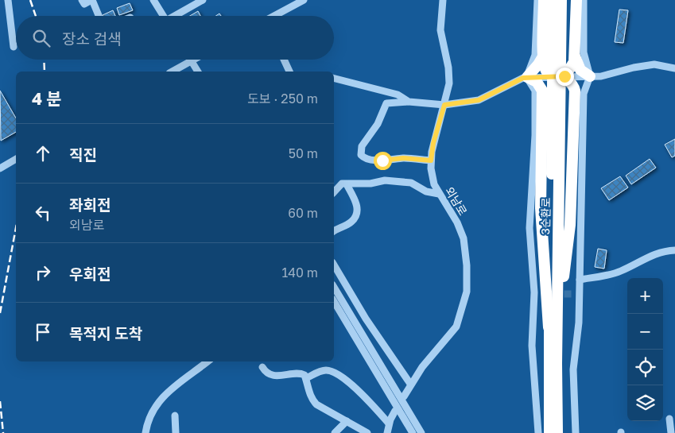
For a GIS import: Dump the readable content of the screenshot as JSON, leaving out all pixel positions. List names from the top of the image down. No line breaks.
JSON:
{"streets":{"highway":["3순환로"],"street":["외남로"]},"page":{"search":"장소 검색","heading":["4 분","도보 · 250 m"],"list":[["직진","50 m"],["좌회전","외남로","60 m"],["우회전","140 m"],"목적지 도착"],"map_buttons":["+","−"]}}
